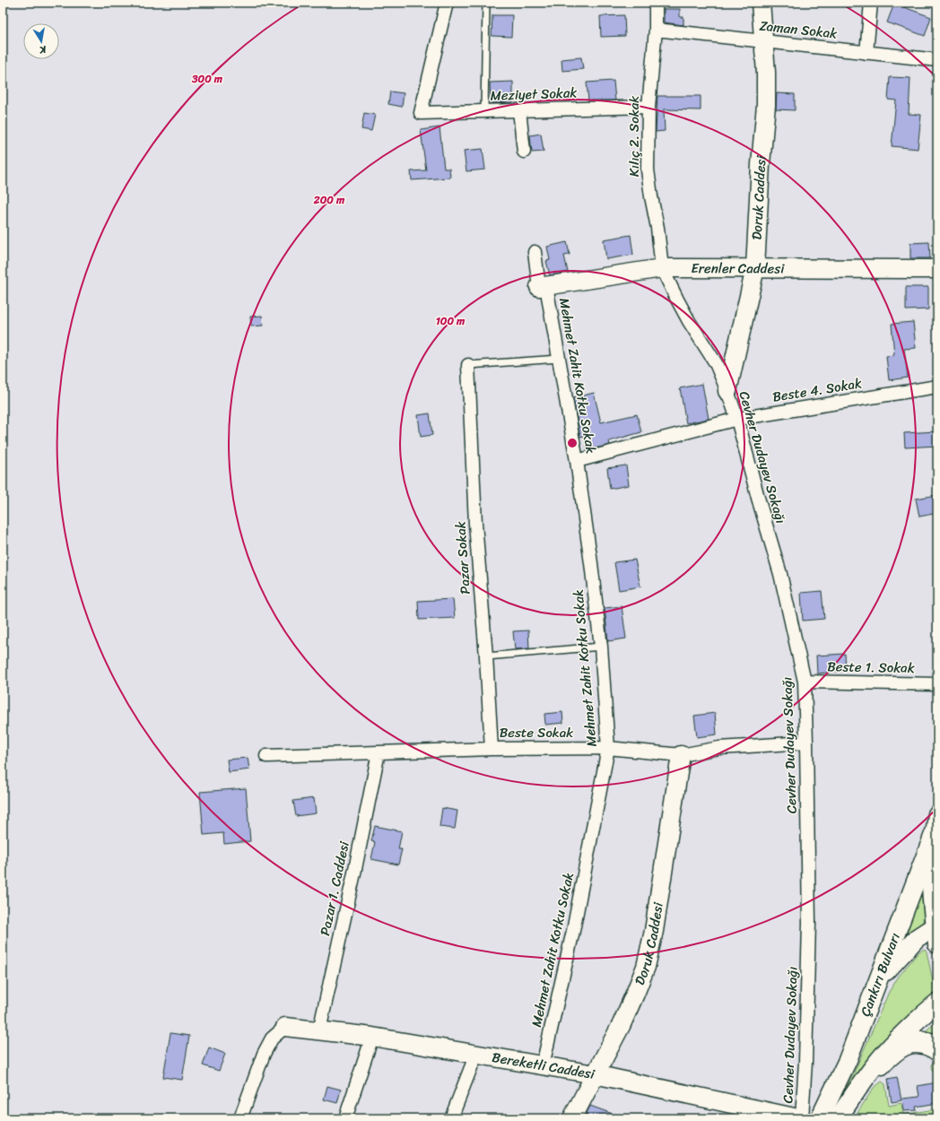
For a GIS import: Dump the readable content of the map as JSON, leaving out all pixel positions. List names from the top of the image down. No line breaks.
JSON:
{"streets":{"street":["Zaman Sokak","Meziyet Sokak","Kılıç 2. Sokak","Doruk Caddesi","Erenler Caddesi","Mehmet Zahit Kotku Sokak","Beste 4. Sokak","Cevher Dudayev Sokağı","Pazar Sokak","Beste 1. Sokak","Beste Sokak","Pazar 1. Caddesi","Çankırı Bulvarı","Bereketli Caddesi"]},"crossings":[["Zaman Sokak","Kılıç 2. Sokak"],["Zaman Sokak","Doruk Caddesi"],["Meziyet Sokak","Kılıç 2. Sokak"],["Kılıç 2. Sokak","Erenler Caddesi"],["Kılıç 2. Sokak","Cevher Dudayev Sokağı"],["Doruk Caddesi","Erenler Caddesi"],["Doruk Caddesi","Cevher Dudayev Sokağı"],["Doruk Caddesi","Beste Sokak"],["Doruk Caddesi","Bereketli Caddesi"],["Erenler Caddesi","Mehmet Zahit Kotku Sokak"],["Erenler Caddesi","Cevher Dudayev Sokağı"],["Mehmet Zahit Kotku Sokak","Beste 4. Sokak"],["Mehmet Zahit Kotku Sokak","Beste Sokak"],["Mehmet Zahit Kotku Sokak","Bereketli Caddesi"],["Beste 4. Sokak","Cevher Dudayev Sokağı"],["Cevher Dudayev Sokağı","Beste 1. Sokak"],["Cevher Dudayev Sokağı","Beste Sokak"],["Pazar Sokak","Beste Sokak"],["Beste Sokak","Pazar 1. Caddesi"],["Pazar 1. Caddesi","Bereketli Caddesi"]],"north":"bottom","rings":["300 m","200 m","100 m"]}
